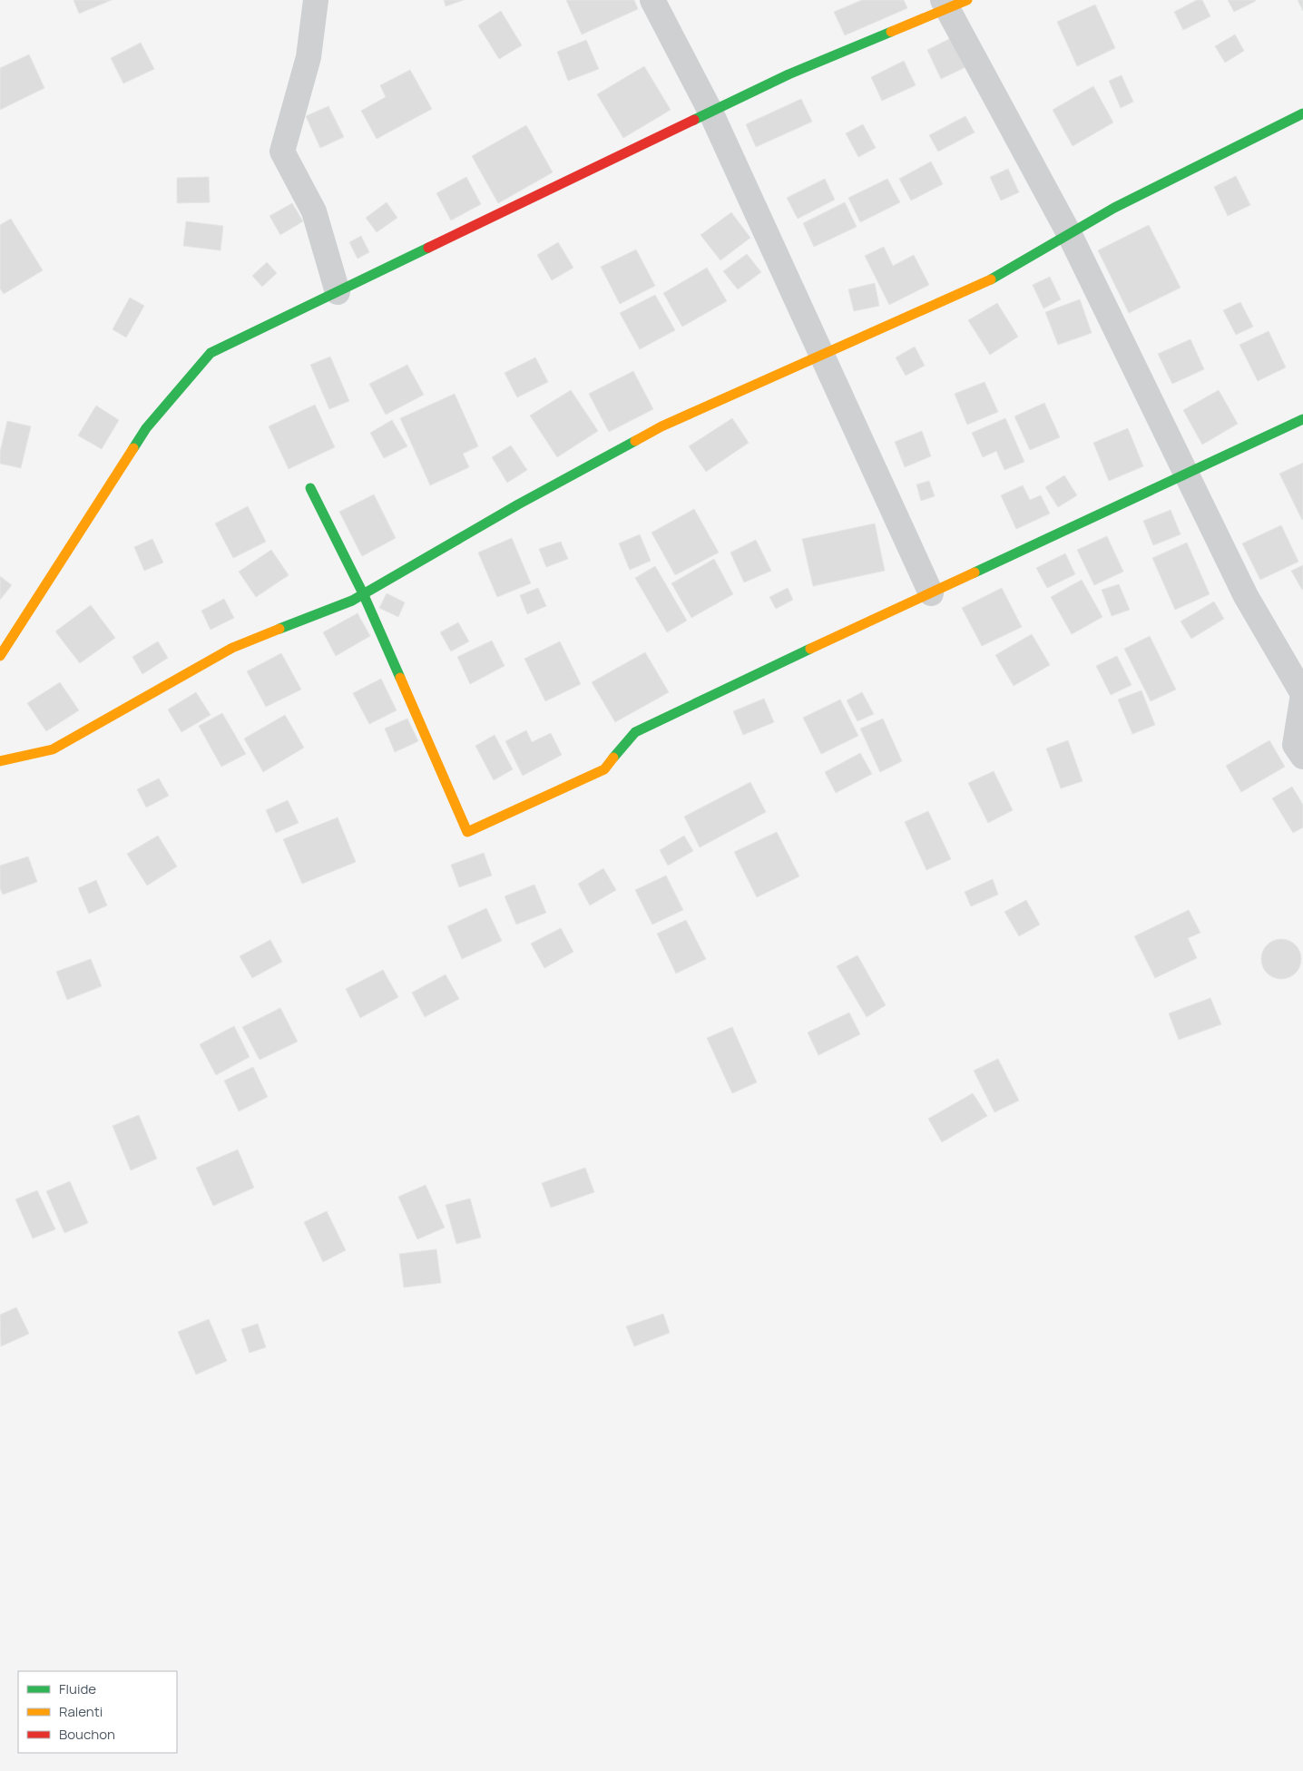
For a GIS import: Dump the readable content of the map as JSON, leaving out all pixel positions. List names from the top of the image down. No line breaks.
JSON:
{"legend":["Fluide","Ralenti","Bouchon"]}
